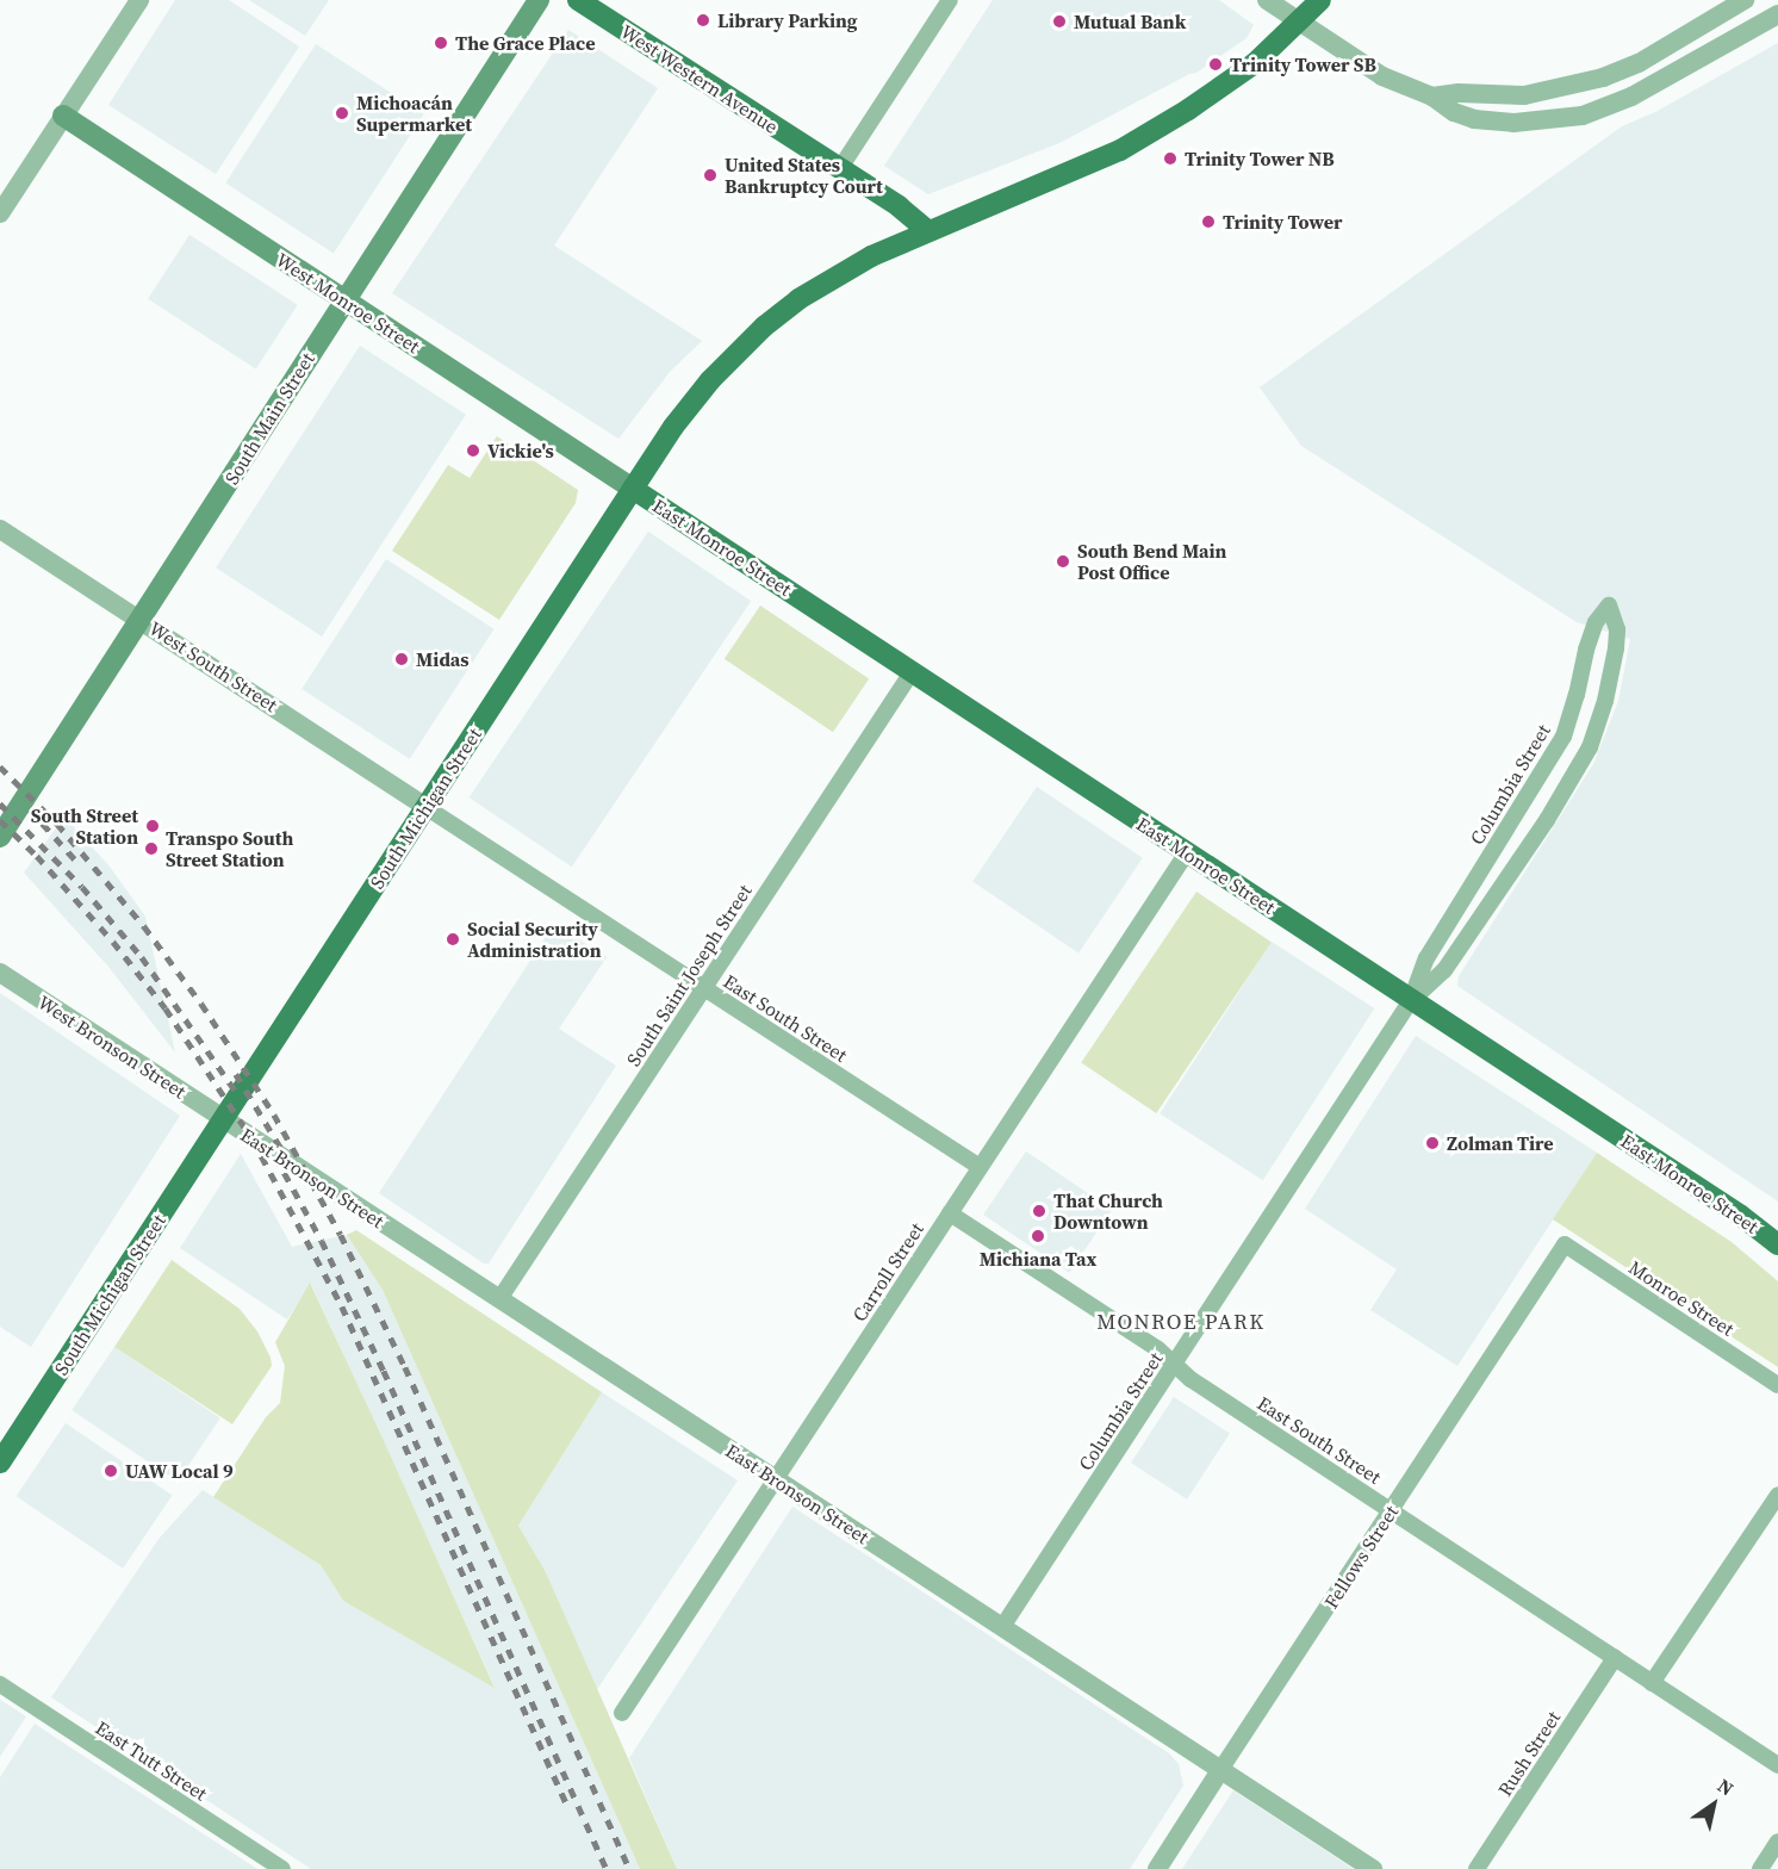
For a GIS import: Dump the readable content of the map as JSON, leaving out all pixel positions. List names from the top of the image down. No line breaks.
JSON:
{"streets":{"main road":["West Western Avenue","West Monroe Street","South Main Street","East Monroe Street","South Michigan Street"],"street":["West South Street","Columbia Street","South Saint Joseph Street","East South Street","West Bronson Street","East Bronson Street","Carroll Street","Monroe Street","Fellows Street","Rush Street","East Tutt Street"]},"crossings":[["West Western Avenue","South Michigan Street"],["West Monroe Street","South Main Street"],["West Monroe Street","East Monroe Street"],["West Monroe Street","South Michigan Street"],["South Main Street","West South Street"],["East Monroe Street","Columbia Street"],["East Monroe Street","South Michigan Street"],["East Monroe Street","South Saint Joseph Street"],["East Monroe Street","Carroll Street"],["West South Street","South Michigan Street"],["West South Street","East South Street"],["Columbia Street","East South Street"],["Columbia Street","East Bronson Street"],["South Michigan Street","East South Street"],["South Michigan Street","West Bronson Street"],["South Michigan Street","East Bronson Street"],["South Saint Joseph Street","East South Street"],["South Saint Joseph Street","East Bronson Street"],["East South Street","Carroll Street"],["East South Street","Fellows Street"],["East South Street","Rush Street"],["West Bronson Street","East Bronson Street"],["East Bronson Street","Carroll Street"],["East Bronson Street","Fellows Street"],["Monroe Street","Fellows Street"]],"districts":["MONROE PARK"],"places":["Library Parking","Mutual Bank","The Grace Place","Trinity Tower SB","Michoacán Supermarket","Trinity Tower NB","United States Bankruptcy Court","Trinity Tower","Vickie's","South Bend Main Post Office","Midas","South Street Station","Transpo South Street Station","Social Security Administration","Zolman Tire","That Church Downtown","Michiana Tax","UAW Local 9"],"north":"top right"}
